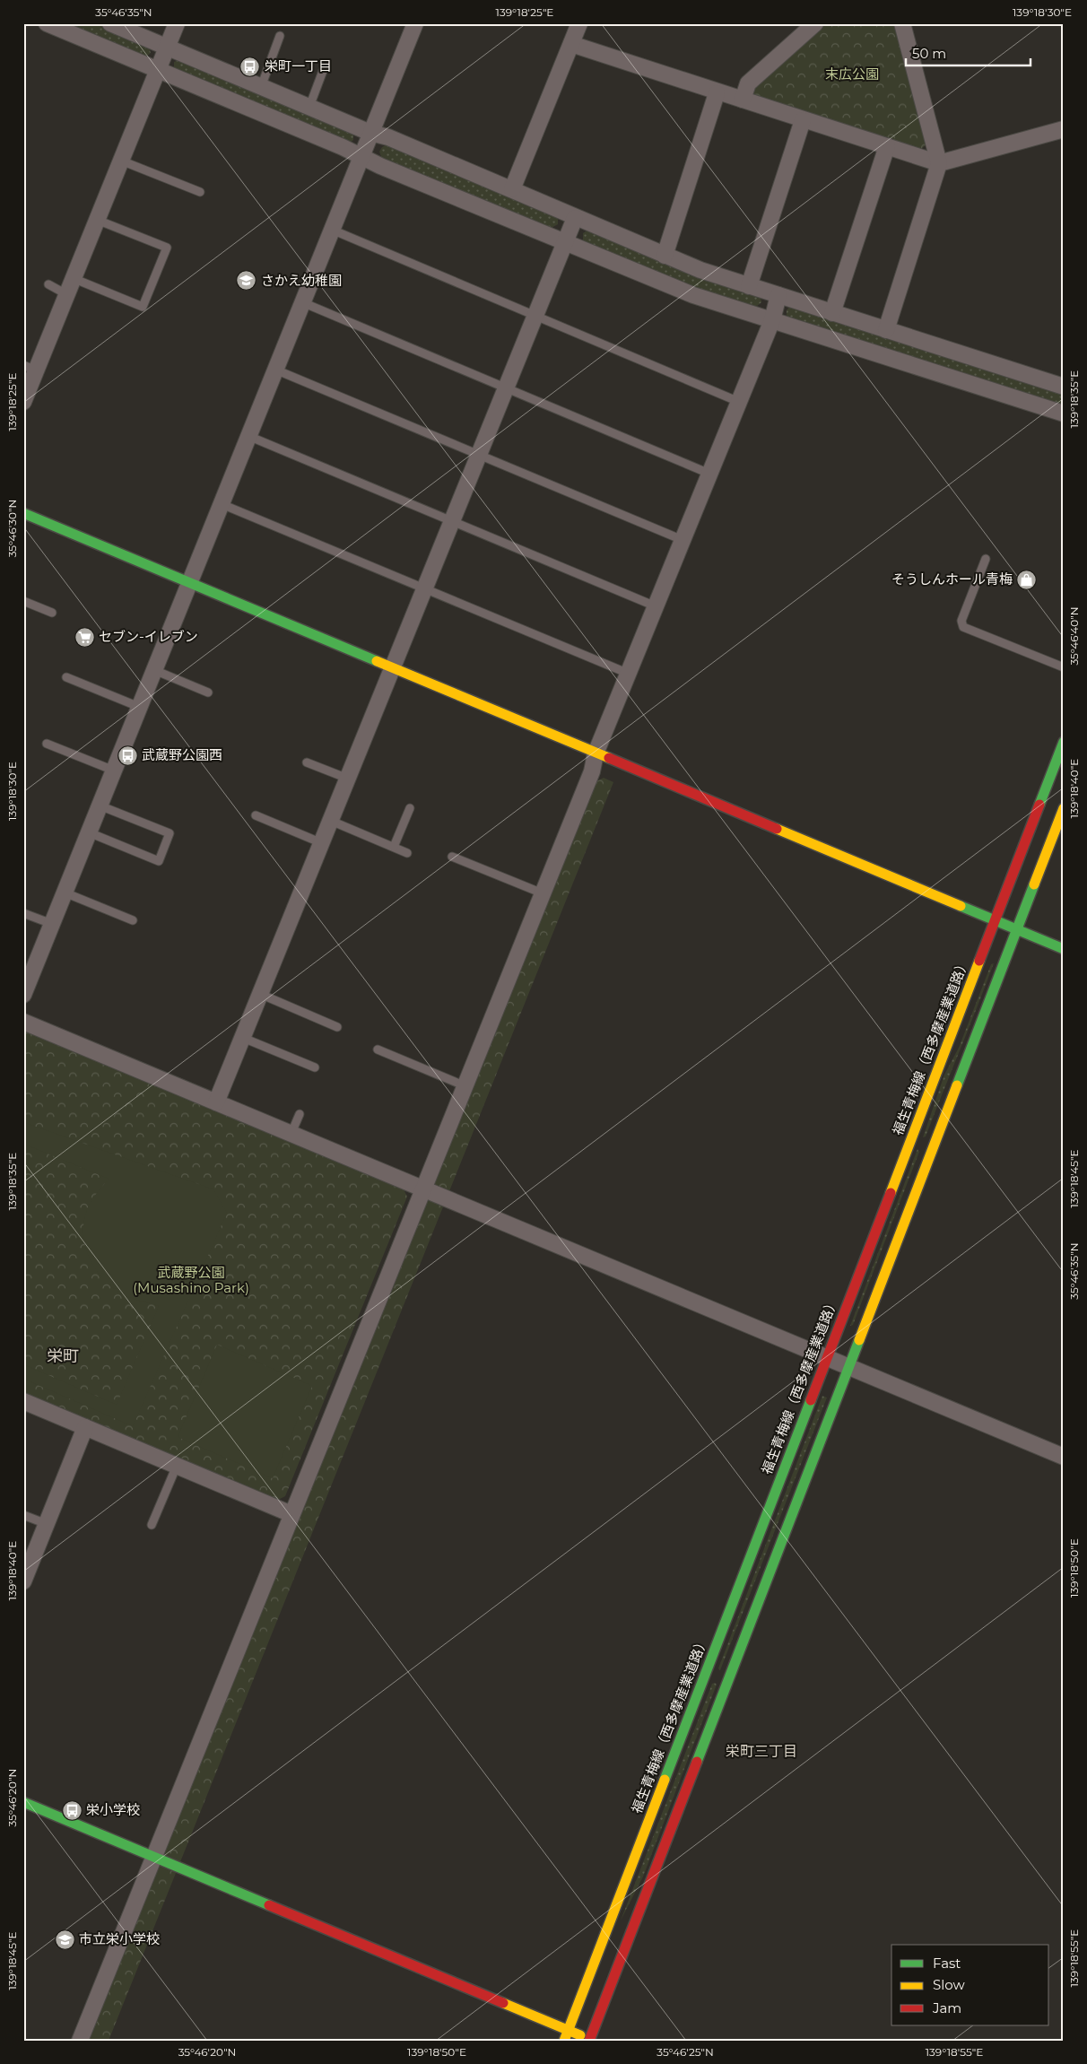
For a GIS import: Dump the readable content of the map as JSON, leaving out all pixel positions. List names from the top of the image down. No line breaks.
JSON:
{"streets":{"main road":["福生青梅線（西多摩産業道路）"]},"districts":["栄町","栄町三丁目"],"parks":["末広公園","武蔵野公園 (Musashino Park)"],"places":{"bus stop":["栄町一丁目","武蔵野公園西","栄小学校"],"school or university":["さかえ幼稚園","市立栄小学校"],"shop":["そうしんホール青梅"],"supermarket":["セブン-イレブン"]},"legend":["Fast","Slow","Jam"],"scale_bar":"50 m","coordinates":["35°46'35\"N","139°18'25\"E","139°18'30\"E","139°18'35\"E","35°46'30\"N","35°46'40\"N","139°18'40\"E","139°18'45\"E","139°18'50\"E","35°46'20\"N","139°18'55\"E","35°46'25\"N"]}
